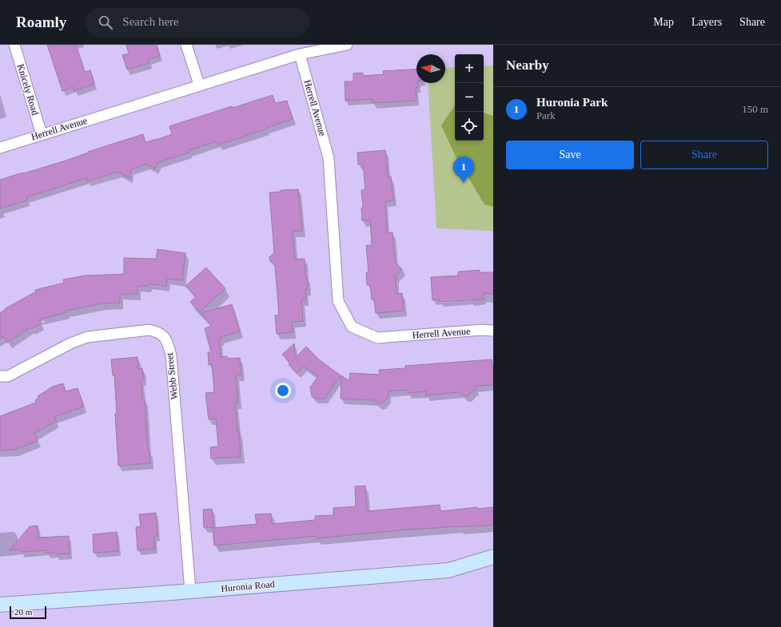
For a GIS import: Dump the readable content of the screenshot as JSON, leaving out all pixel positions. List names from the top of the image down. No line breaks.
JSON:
{"streets":{"main road":["Huronia Road"],"street":["Knicely Road","Herrell Avenue","Webb Street"]},"crossings":[["Knicely Road","Herrell Avenue"],["Webb Street","Huronia Road"]],"scale_bar":"20 m","north":"left","page":{"header":"Roamly","search":"Search here","nav":["Map","Layers","Share"],"heading":"Nearby","map_buttons":["+","−"],"list":[{"mark":"1","name":"Huronia Park","note":"Park","value":"150 m"}],"buttons":["Save","Share"],"pins":"1","scale":"20 m"}}
